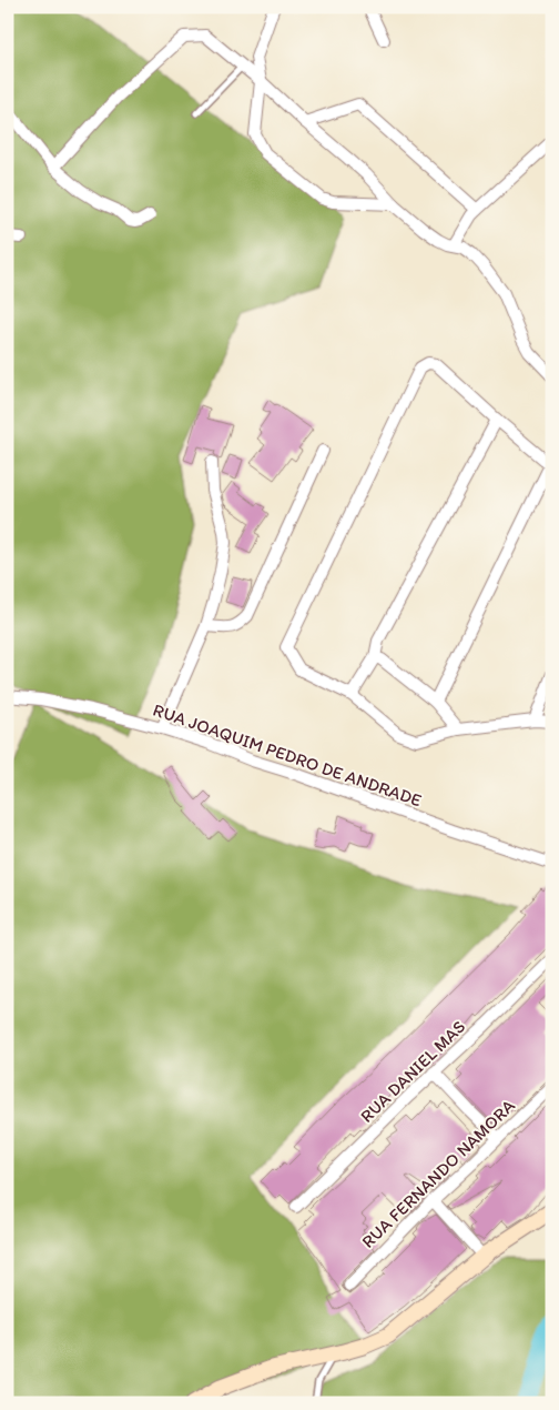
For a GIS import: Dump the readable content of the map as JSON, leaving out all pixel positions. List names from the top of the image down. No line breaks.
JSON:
{"streets":{"street":["RUA JOAQUIM PEDRO DE ANDRADE","RUA DANIEL MAS","RUA FERNANDO NAMORA"]}}
